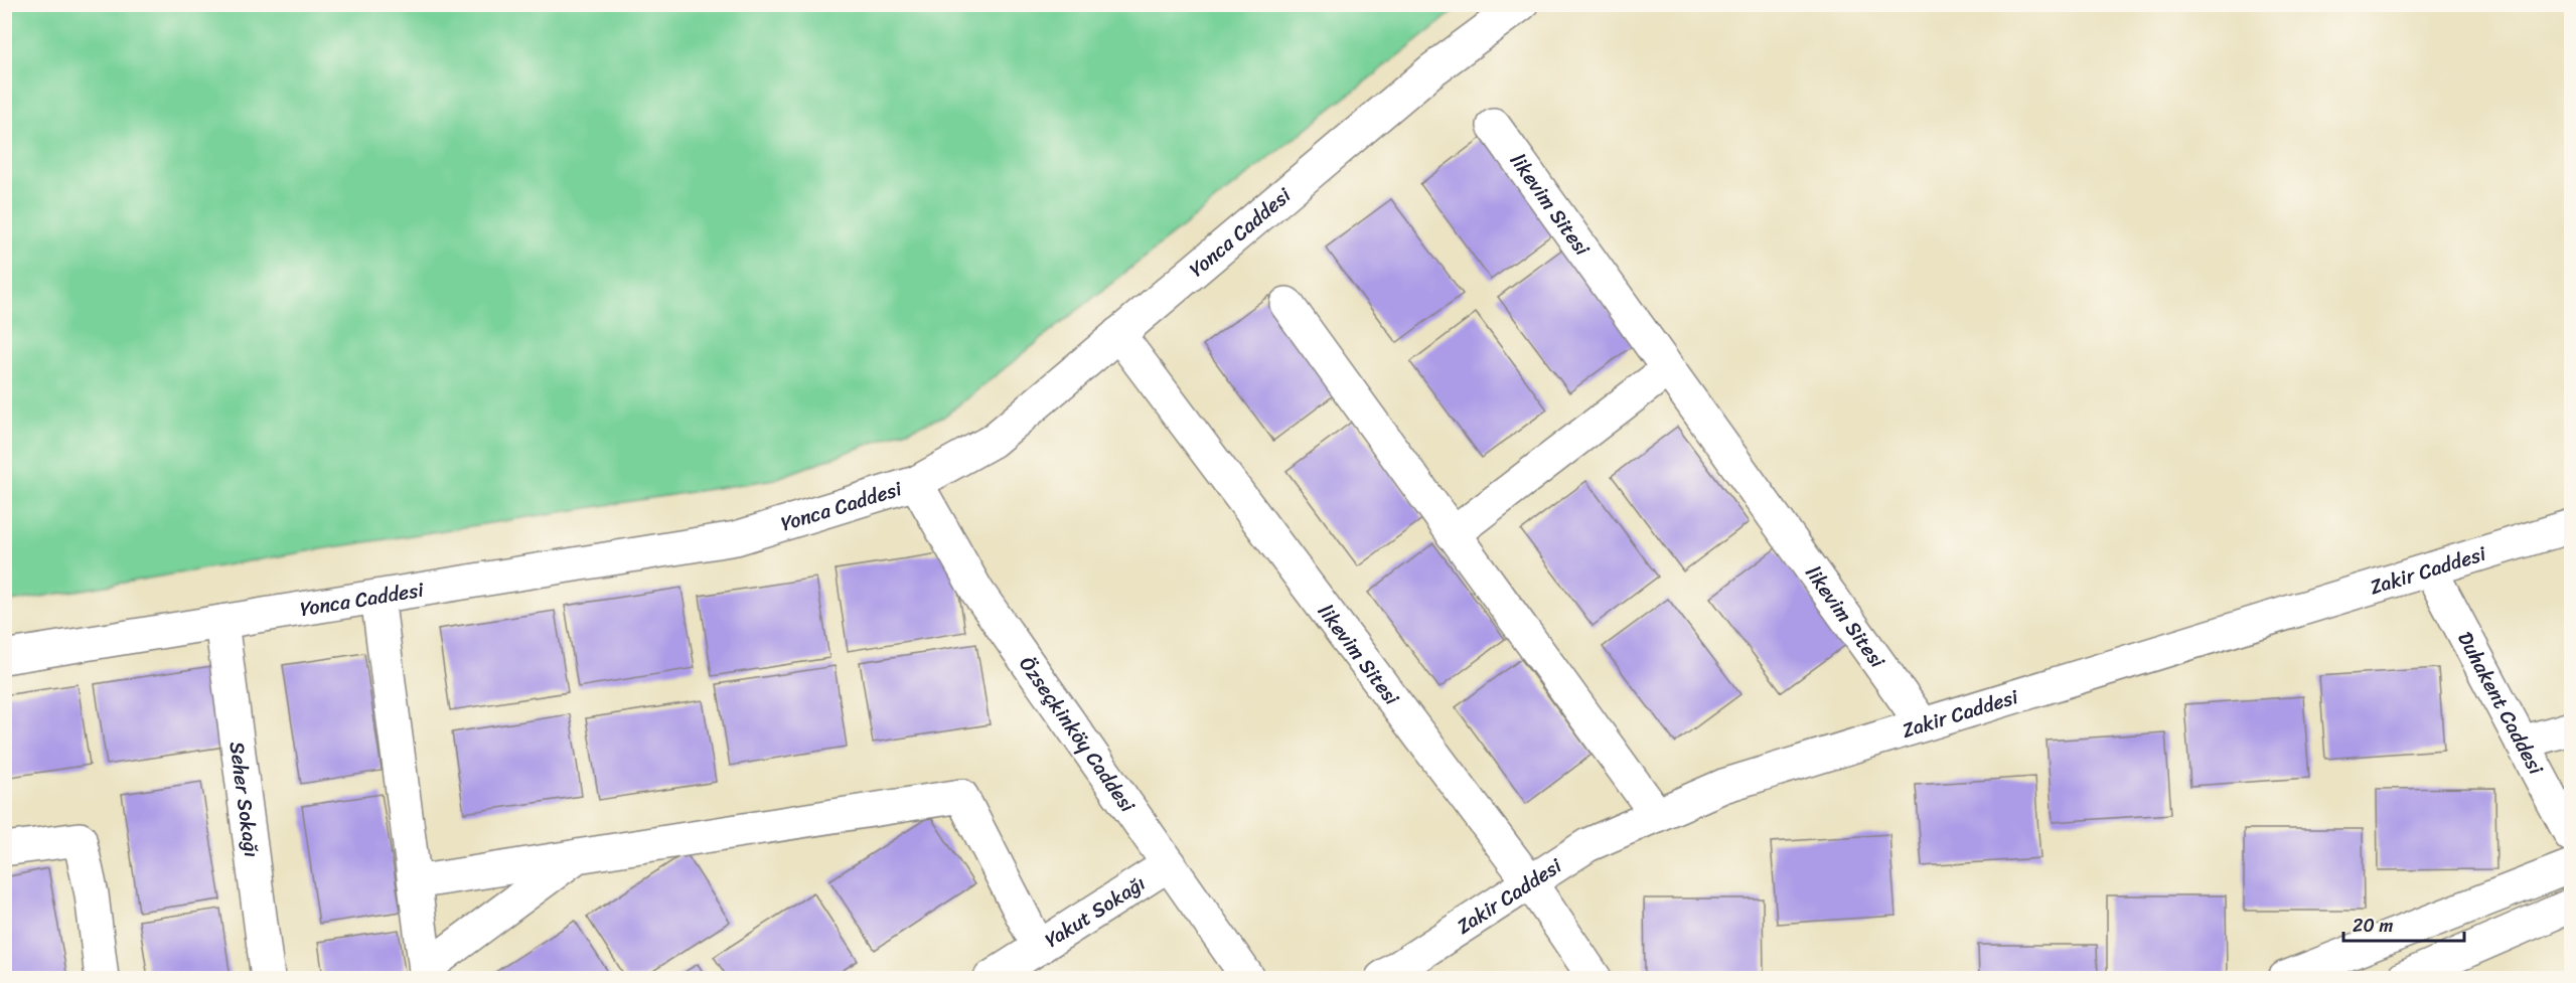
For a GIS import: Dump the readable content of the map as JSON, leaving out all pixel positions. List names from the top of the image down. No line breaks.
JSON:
{"streets":{"street":["likevim Sitesi","Yonca Caddesi","Zakir Caddesi","Duhakent Caddesi","Özseçkinköy Caddesi","Seher Sokağı","Yakut Sokağı"]},"crossings":[["likevim Sitesi","Yonca Caddesi"],["likevim Sitesi","Zakir Caddesi"],["Yonca Caddesi","Özseçkinköy Caddesi"],["Yonca Caddesi","Seher Sokağı"],["Zakir Caddesi","Duhakent Caddesi"],["Özseçkinköy Caddesi","Yakut Sokağı"]],"scale_bar":"20 m"}
